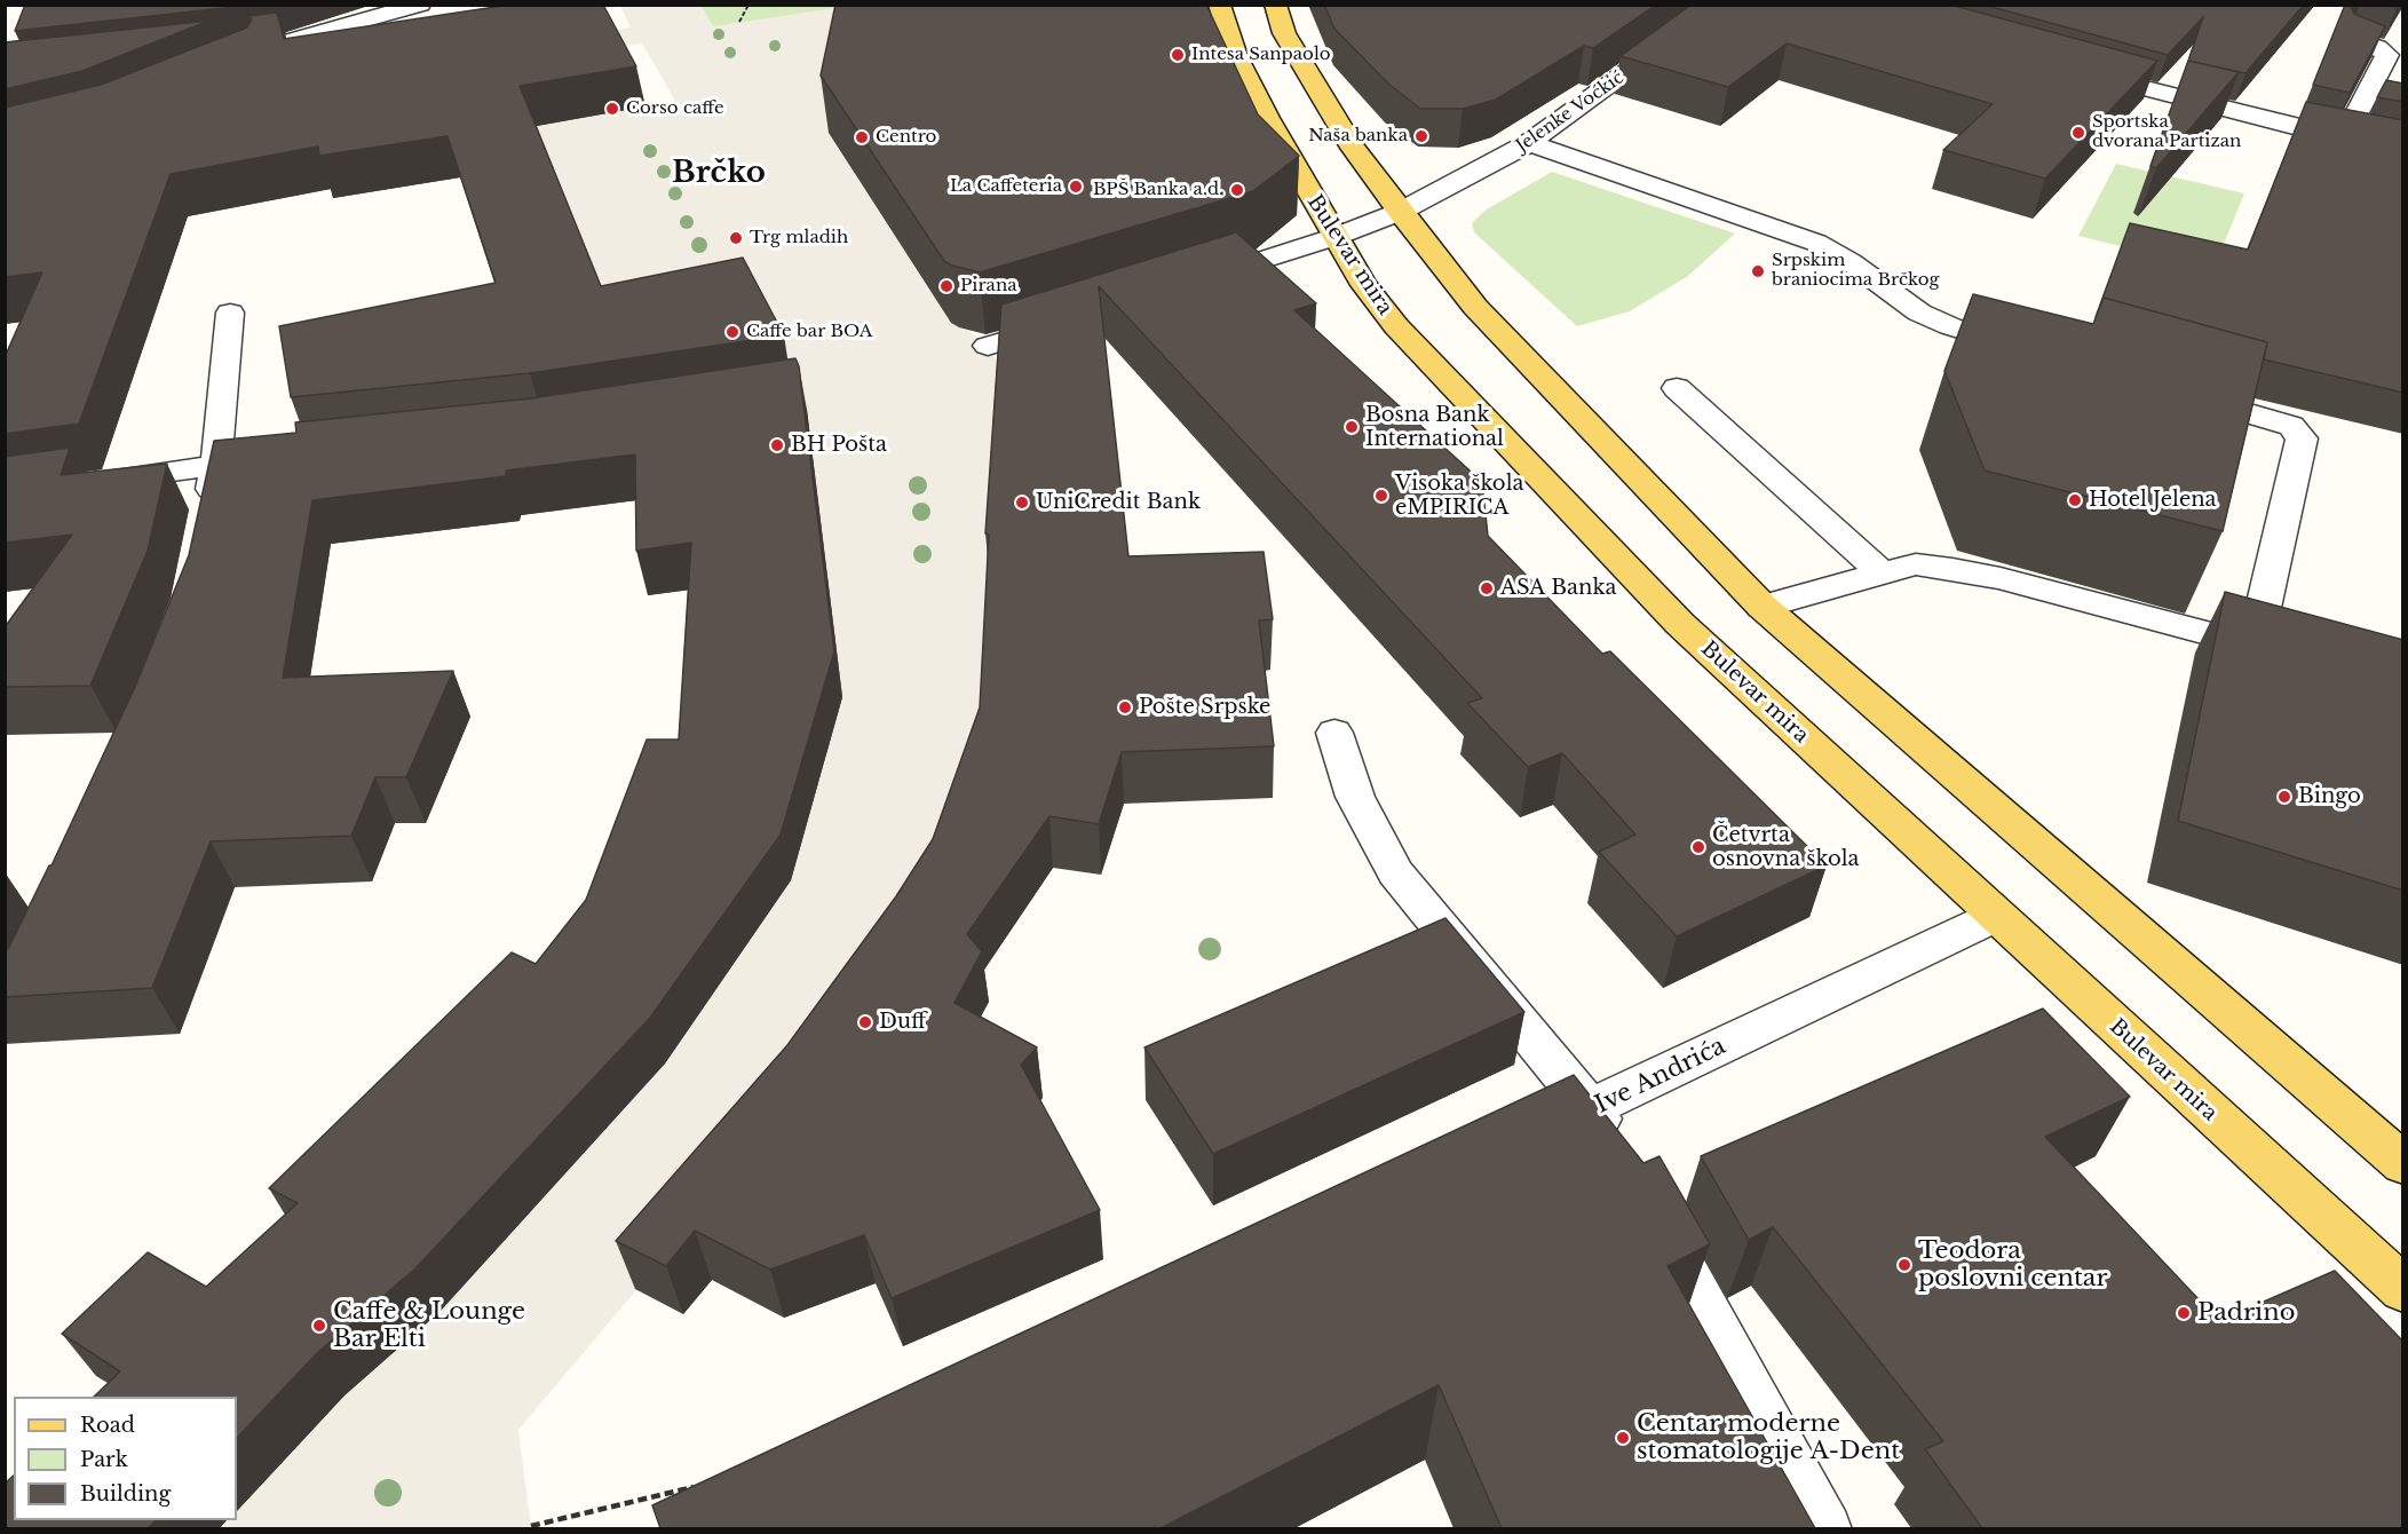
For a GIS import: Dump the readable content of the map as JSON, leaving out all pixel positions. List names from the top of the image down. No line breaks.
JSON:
{"streets":{"main road":["Bulevar mira"],"street":["Jelenke Voćkić","Ive Andrića"]},"crossings":[["Jelenke Voćkić","Bulevar mira"],["Bulevar mira","Ive Andrića"]],"districts":["Brčko"],"places":["Intesa Sanpaolo","Corso caffe","Sportska dvorana Partizan","Naša banka","Centro","La Caffeteria","BPŠ Banka a.d.","Trg mladih","Srpskim braniocima Brčkog","Pirana","Caffe bar BOA","Bosna Bank International","BH Pošta","Visoka škola eMPIRICA","Hotel Jelena","UniCredit Bank","ASA Banka","Pošte Srpske","Bingo","Četvrta osnovna škola","Duff","Teodora poslovni centar","Padrino","Caffe & Lounge Bar Elti","Centar moderne stomatologije A-Dent"],"legend":["Road","Park","Building"]}
